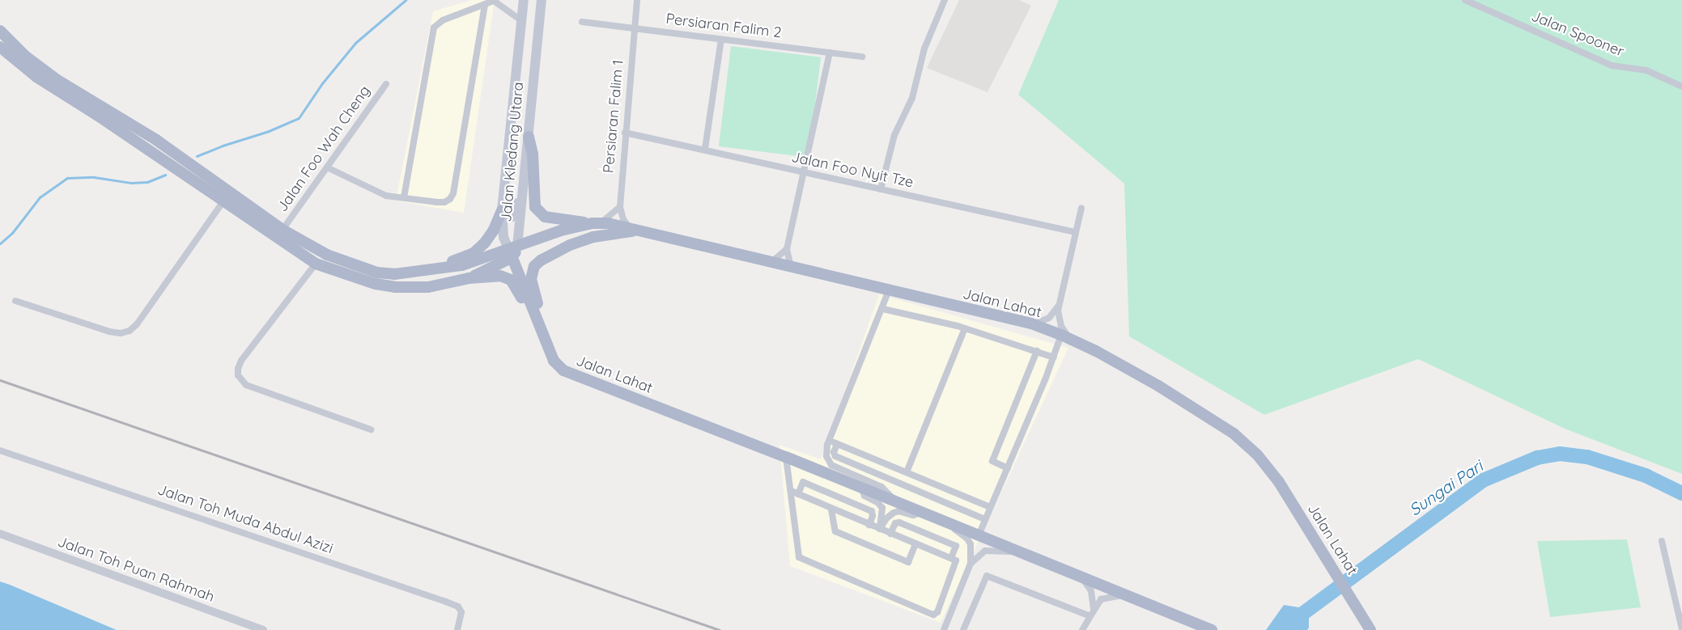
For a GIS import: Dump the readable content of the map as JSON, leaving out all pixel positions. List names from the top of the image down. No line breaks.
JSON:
{"streets":{"main road":["Jalan Kledang Utara","Jalan Lahat"],"street":["Persiaran Falim 2","Jalan Spooner","Persiaran Falim 1","Jalan Foo Wah Cheng","Jalan Foo Nyit Tze","Jalan Toh Muda Abdul Azizi","Jalan Toh Puan Rahmah"]},"crossings":[["Persiaran Falim 2","Persiaran Falim 1"],["Persiaran Falim 1","Jalan Foo Nyit Tze"],["Persiaran Falim 1","Jalan Lahat"],["Jalan Foo Wah Cheng","Jalan Lahat"],["Jalan Kledang Utara","Jalan Lahat"]],"water":["Sungai Pari"]}
